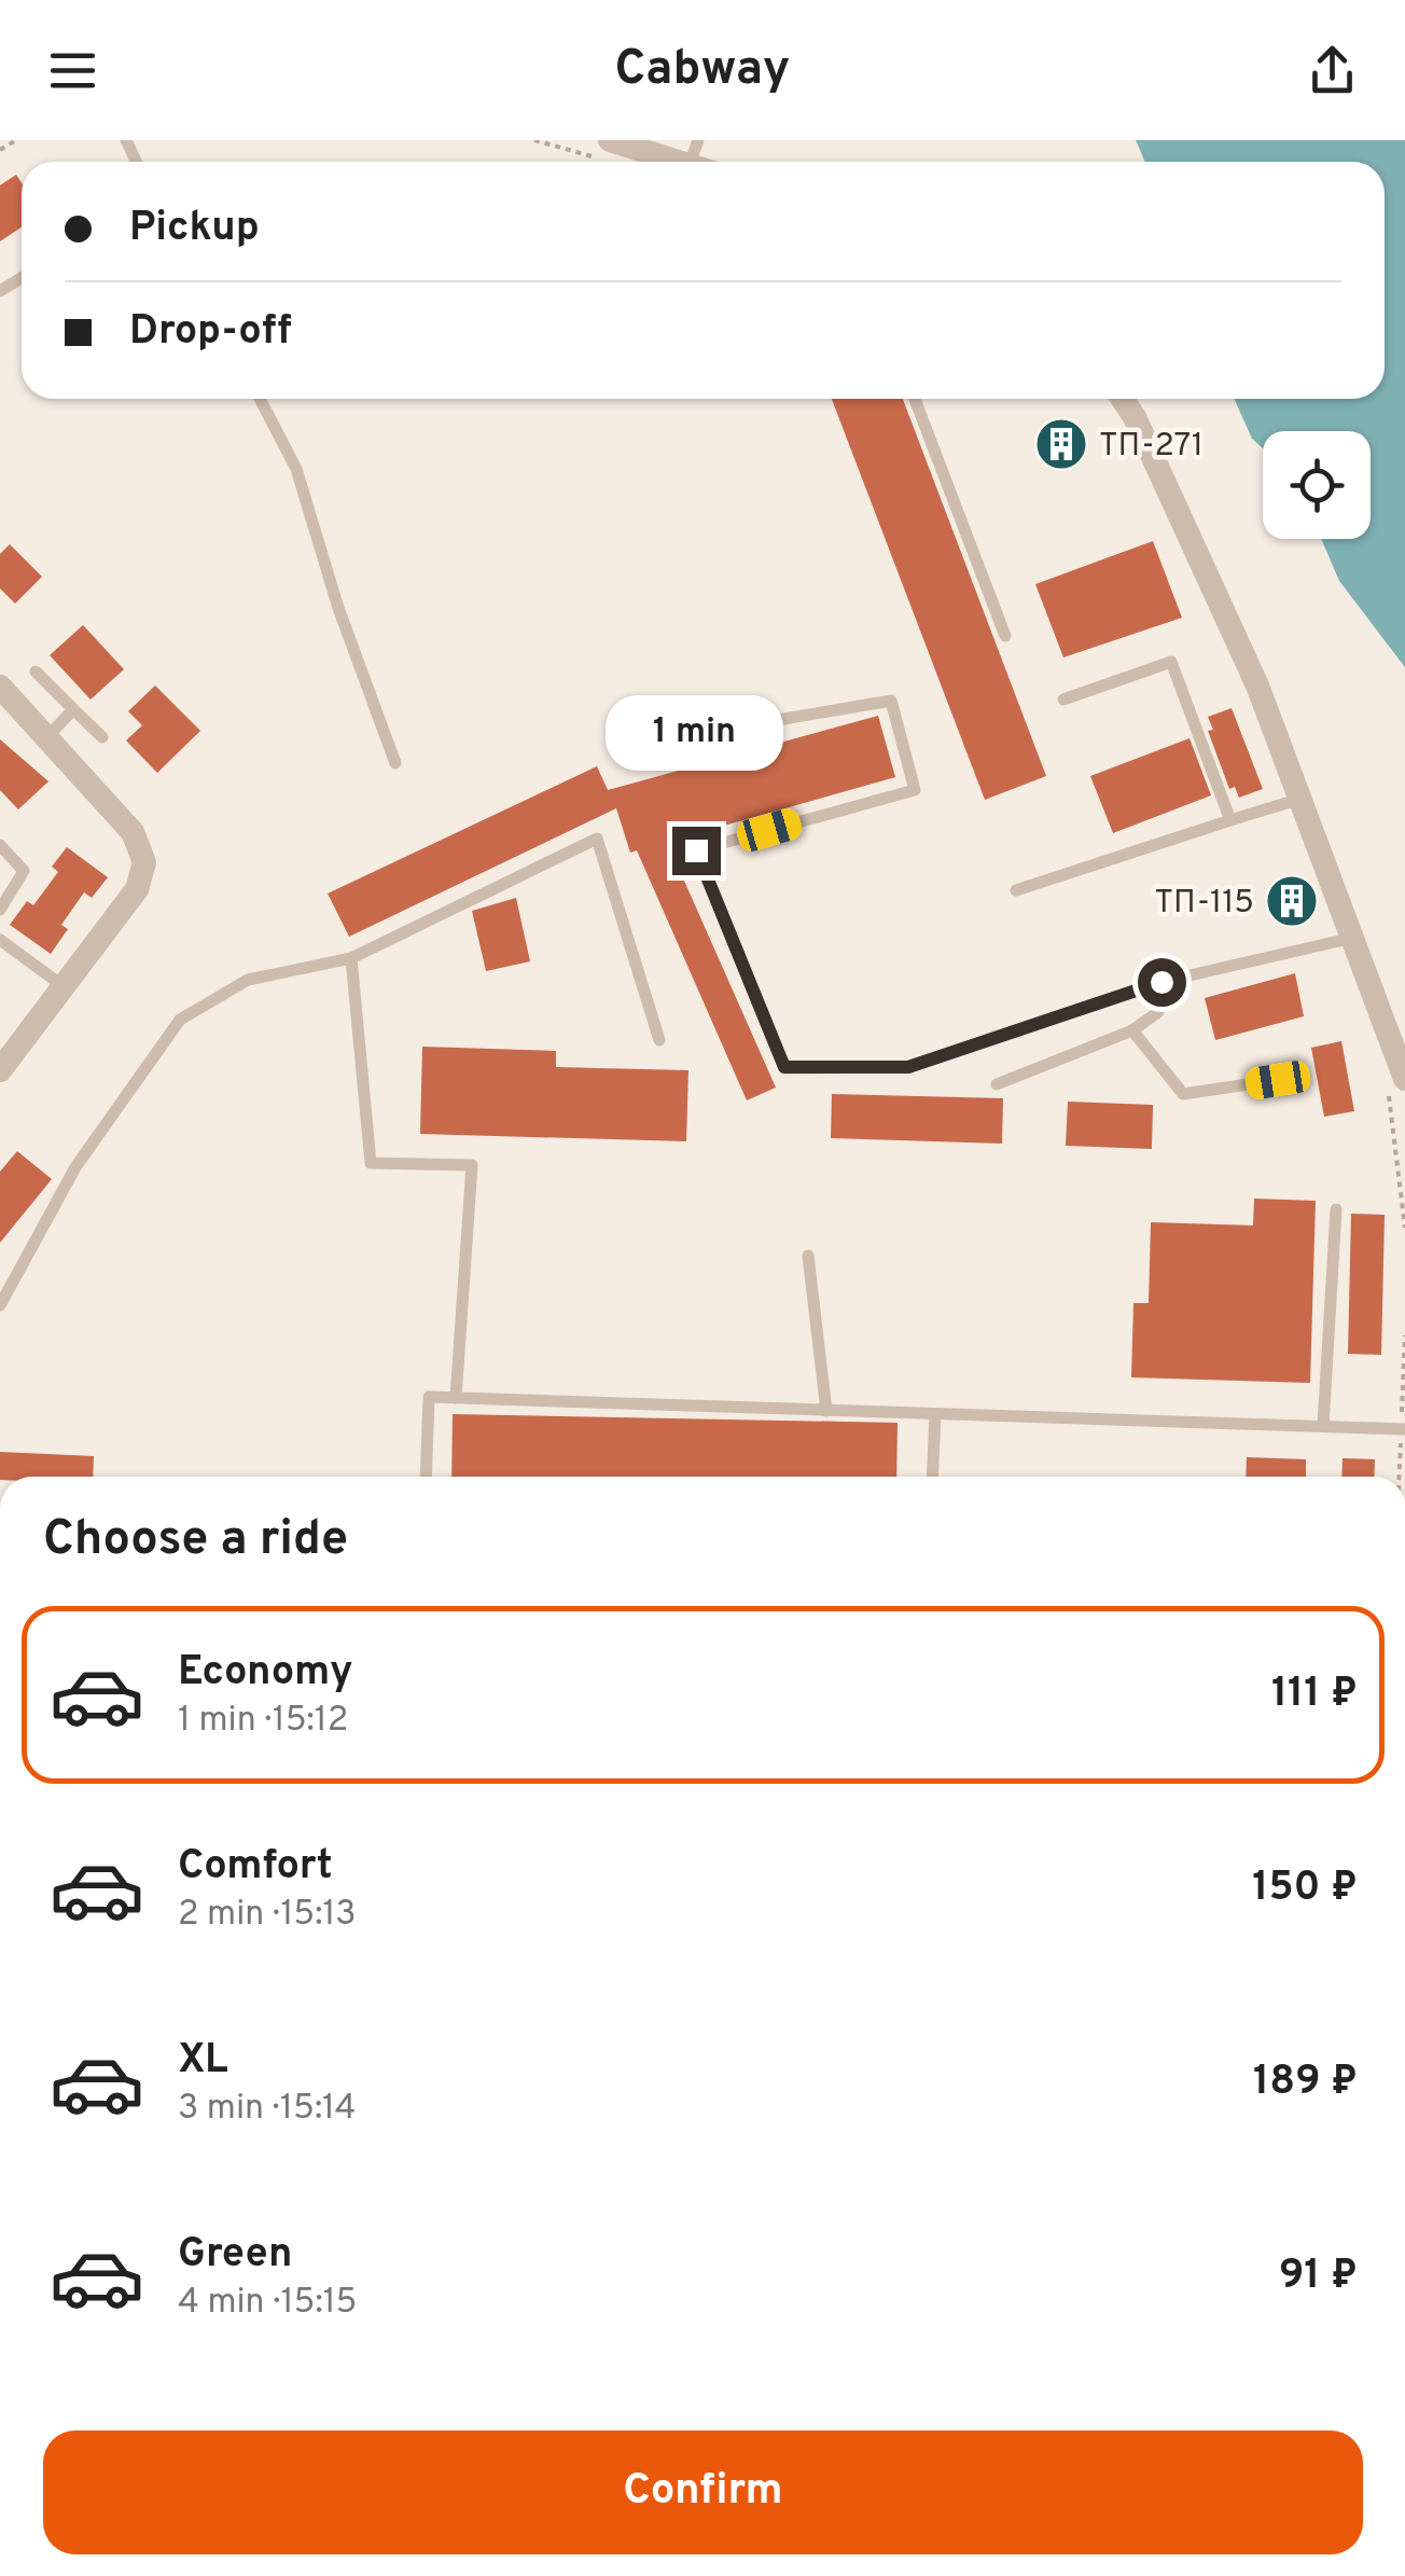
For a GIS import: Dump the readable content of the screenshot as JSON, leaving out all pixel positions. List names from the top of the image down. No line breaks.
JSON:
{"places":{"building":["ТП-271","ТП-115"]},"page":{"header":"Cabway","banner":["Pickup","Drop-off"],"bubble":"1 min","heading":"Choose a ride","list":[{"name":"Economy","note":"1 min · 15:12","value":"111 ₽"},{"name":"Comfort","note":"2 min · 15:13","value":"150 ₽"},{"name":"XL","note":"3 min · 15:14","value":"189 ₽"},{"name":"Green","note":"4 min · 15:15","value":"91 ₽"}],"buttons":"Confirm"}}
